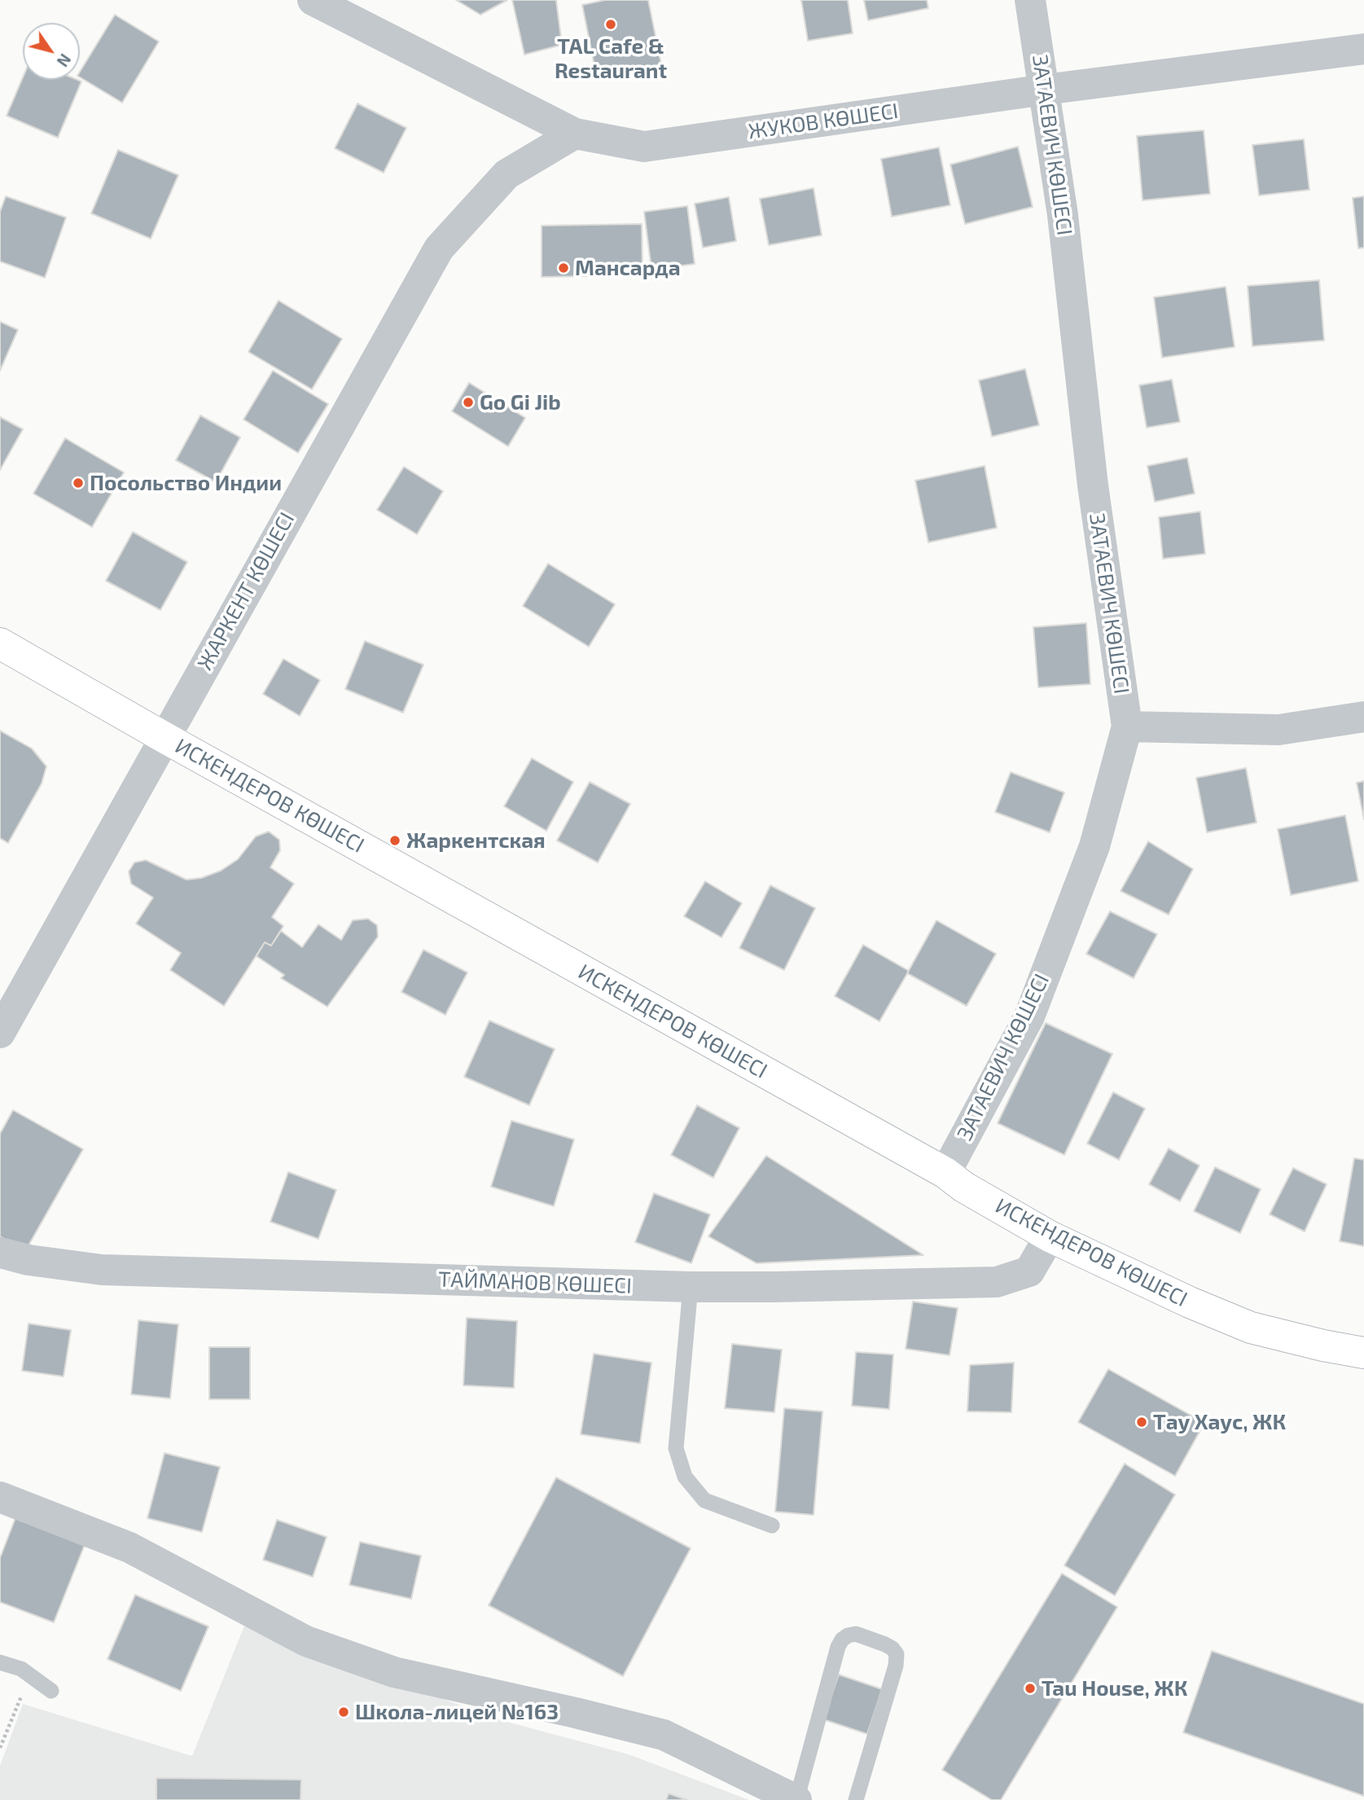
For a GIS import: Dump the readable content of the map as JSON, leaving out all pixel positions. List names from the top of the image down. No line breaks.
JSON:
{"streets":{"street":["ЖУКОВ КӨШЕСІ","ЗАТАЕВИЧ КӨШЕСІ","ЖАРКЕНТ КӨШЕСІ","ИСКЕНДЕРОВ КӨШЕСІ","ТАЙМАНОВ КӨШЕСІ"]},"crossings":[["ЖУКОВ КӨШЕСІ","ЗАТАЕВИЧ КӨШЕСІ"],["ЖУКОВ КӨШЕСІ","ЖАРКЕНТ КӨШЕСІ"],["ЗАТАЕВИЧ КӨШЕСІ","ИСКЕНДЕРОВ КӨШЕСІ"],["ЖАРКЕНТ КӨШЕСІ","ИСКЕНДЕРОВ КӨШЕСІ"],["ИСКЕНДЕРОВ КӨШЕСІ","ТАЙМАНОВ КӨШЕСІ"]],"places":["TAL Cafe & Restaurant","Мансарда","Go Gi Jib","Посольство Индии","Жаркентская","Тау Хаус, ЖК","Tau House, ЖК","Школа-лицей №163"],"north":"bottom right"}
